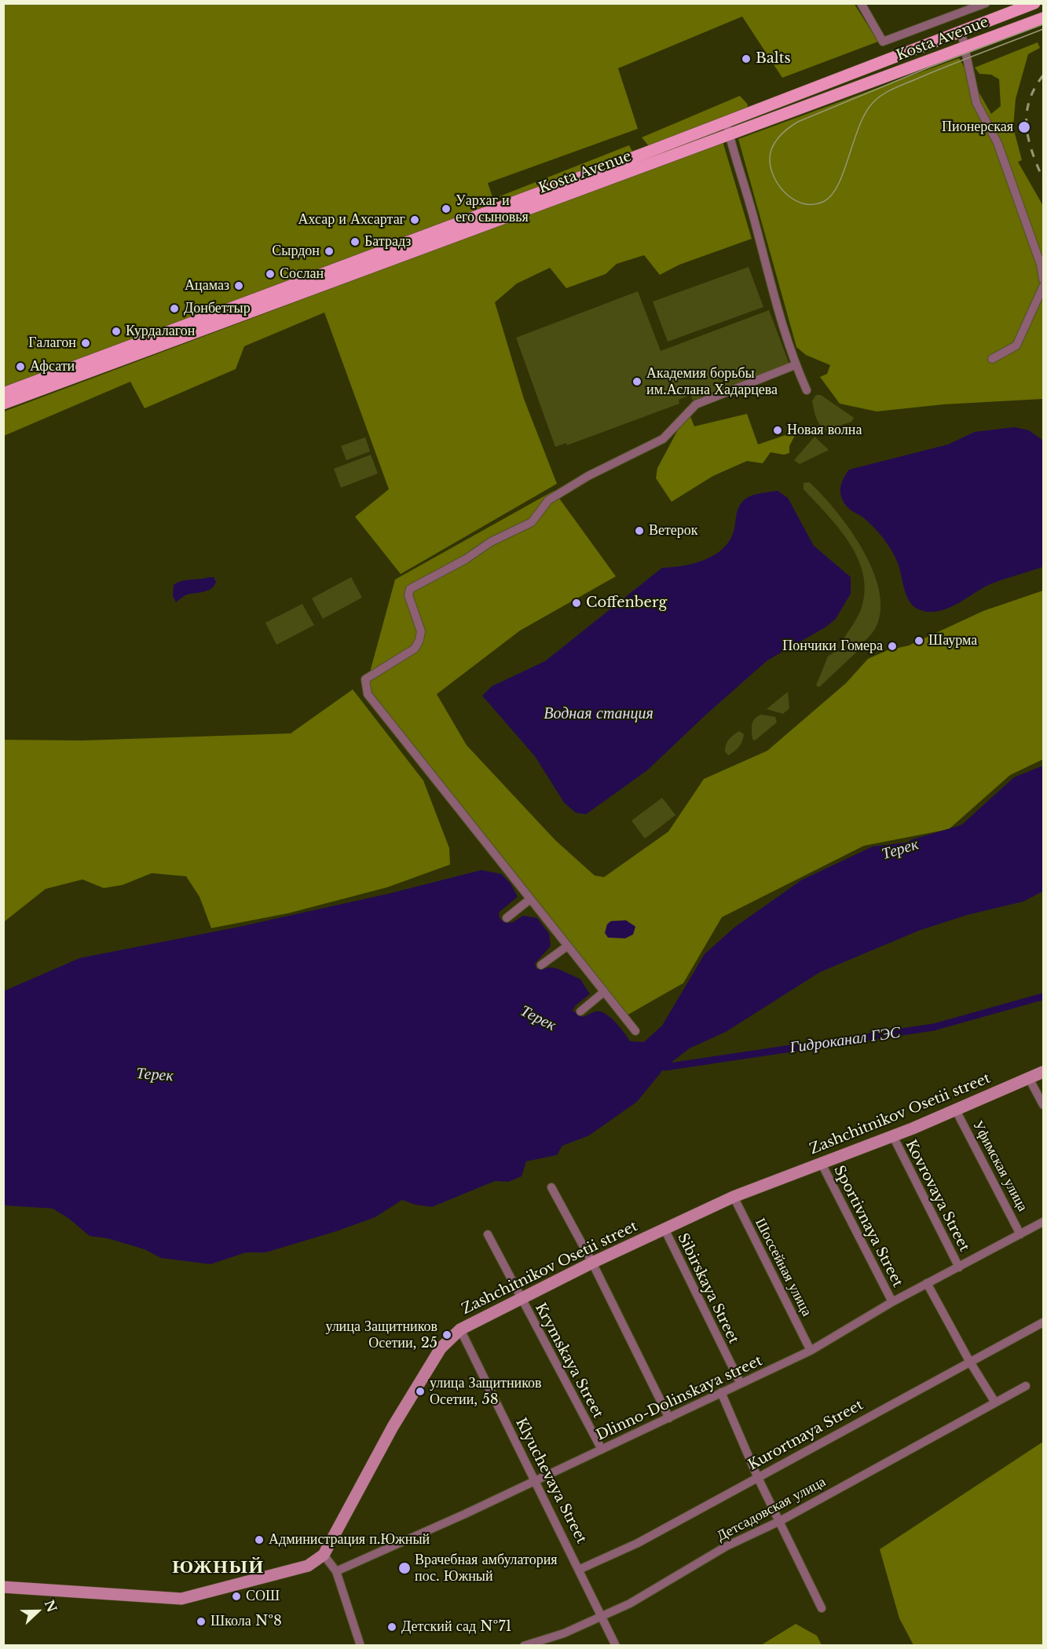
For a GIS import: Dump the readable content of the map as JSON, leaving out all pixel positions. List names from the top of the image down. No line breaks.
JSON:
{"streets":{"main road":["Kosta Avenue"],"street":["Zashchitnikov Osetii street","Уфимская улица","Kovrovaya Street","Sportivnaya Street","Шоссейная улица","Sibirskaya Street","Krymskaya Street","Dlinno-Dolinskaya street","Kurortnaya Street","Klyuchevaya Street","Детсадовская улица"]},"crossings":[["Zashchitnikov Osetii street","Уфимская улица"],["Zashchitnikov Osetii street","Kovrovaya Street"],["Zashchitnikov Osetii street","Sportivnaya Street"],["Zashchitnikov Osetii street","Шоссейная улица"],["Zashchitnikov Osetii street","Sibirskaya Street"],["Zashchitnikov Osetii street","Krymskaya Street"],["Zashchitnikov Osetii street","Klyuchevaya Street"],["Уфимская улица","Dlinno-Dolinskaya street"],["Kovrovaya Street","Dlinno-Dolinskaya street"],["Sportivnaya Street","Dlinno-Dolinskaya street"],["Шоссейная улица","Dlinno-Dolinskaya street"],["Sibirskaya Street","Dlinno-Dolinskaya street"],["Krymskaya Street","Dlinno-Dolinskaya street"],["Dlinno-Dolinskaya street","Klyuchevaya Street"],["Kurortnaya Street","Klyuchevaya Street"],["Klyuchevaya Street","Детсадовская улица"]],"districts":["ЮЖНЫЙ"],"water":["Водная станция","Терек","Гидроканал ГЭС"],"places":["Balts","Пионерская","Уархаг и его сыновья","Ахсар и Ахсартаг","Батрадз","Сырдон","Сослан","Ацамаз","Донбеттыр","Курдалагон","Галагон","Афсати","Академия борьбы им.Аслана Хадарцева","Новая волна","Ветерок","Coffenberg","Шаурма","Пончики Гомера","улица Защитников Осетии, 25","улица Защитников Осетии, 58","Администрация п.Южный","Врачебная амбулатория пос. Южный","СОШ","Школа №8","Детский сад №71"],"north":"right"}
